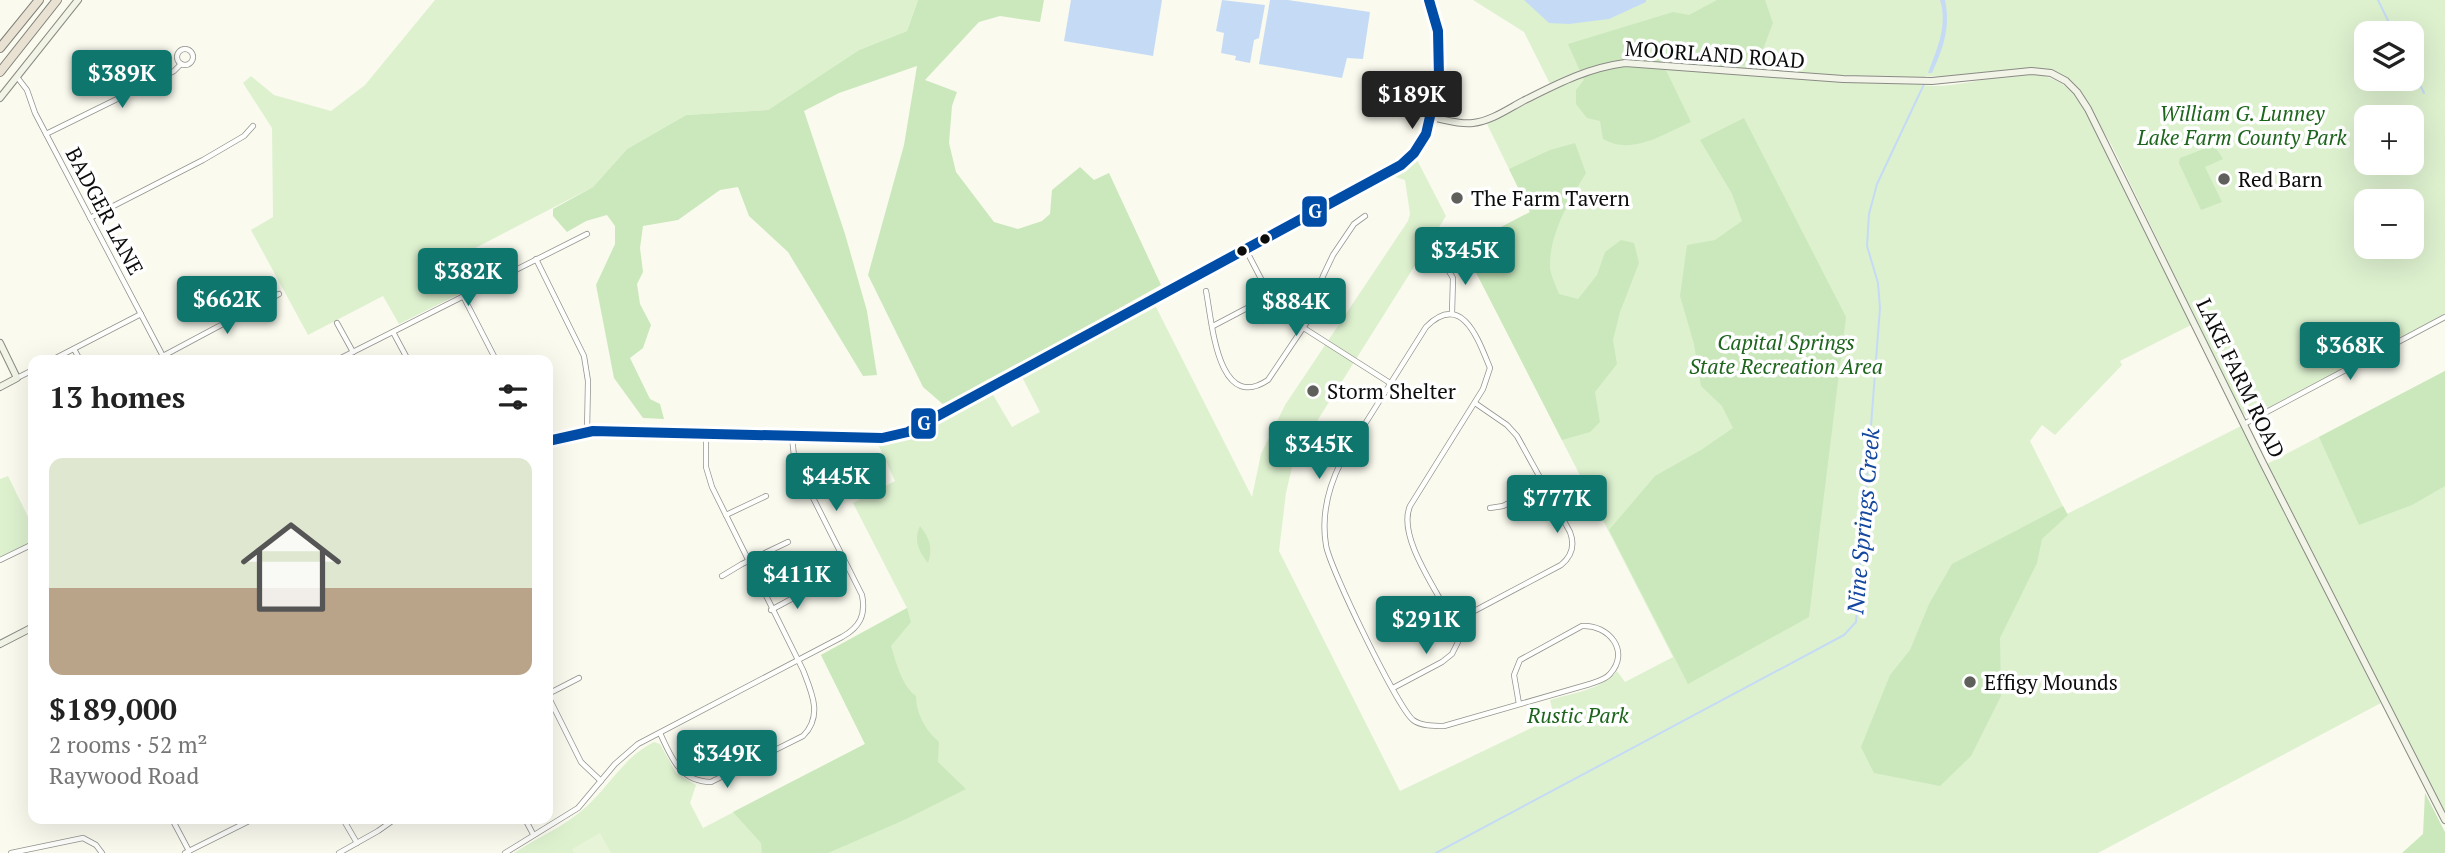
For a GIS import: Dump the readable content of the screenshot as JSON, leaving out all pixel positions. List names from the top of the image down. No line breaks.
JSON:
{"streets":{"street":["MOORLAND ROAD","BADGER LANE","LAKE FARM ROAD"]},"crossings":[["MOORLAND ROAD","LAKE FARM ROAD"]],"water":["Nine Springs Creek"],"parks":["William G. Lunney Lake Farm County Park","Capital Springs State Recreation Area","Rustic Park"],"places":["Red Barn","The Farm Tavern","Storm Shelter","Effigy Mounds"],"lines":["transit line G"],"page":{"map_buttons":["+","−"],"price":["$389K","$189K","$345K","$382K","$662K","$884K","$368K","$345K","$445K","$777K","$411K","$291K","$349K"],"heading":"13 homes","list":[{"name":"$189,000","note":"2 rooms · 52 m² · Raywood Road"}]}}
